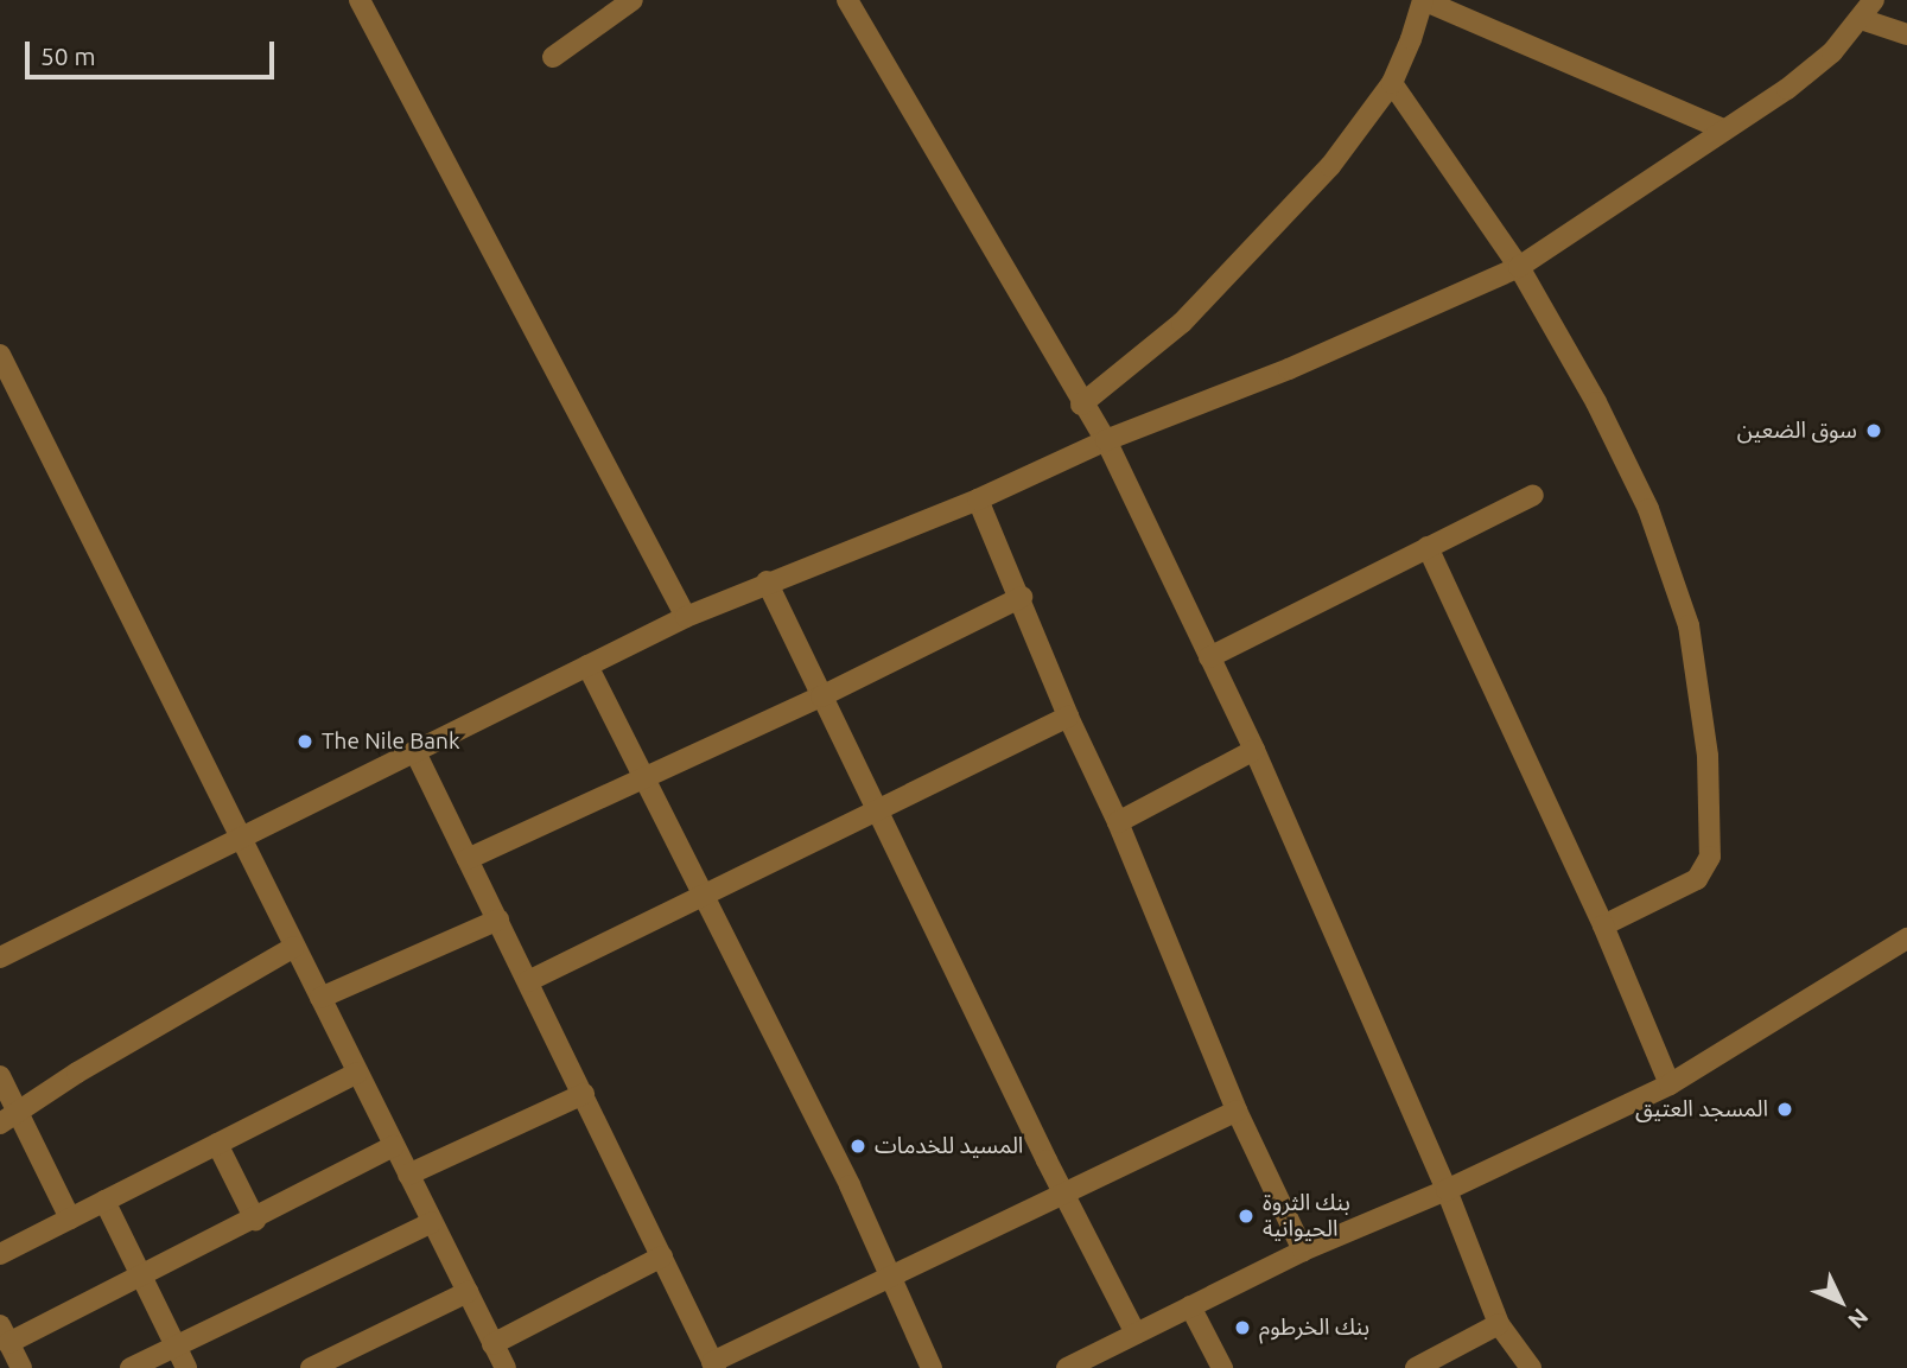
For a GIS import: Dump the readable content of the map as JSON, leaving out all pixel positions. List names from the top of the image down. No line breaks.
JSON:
{"places":["سوق الضعين","The Nile Bank","المسجد العتيق","المسيد للخدمات","بنك الثروة الحيوانية","بنك الخرطوم"],"scale_bar":"50 m","north":"bottom right"}
